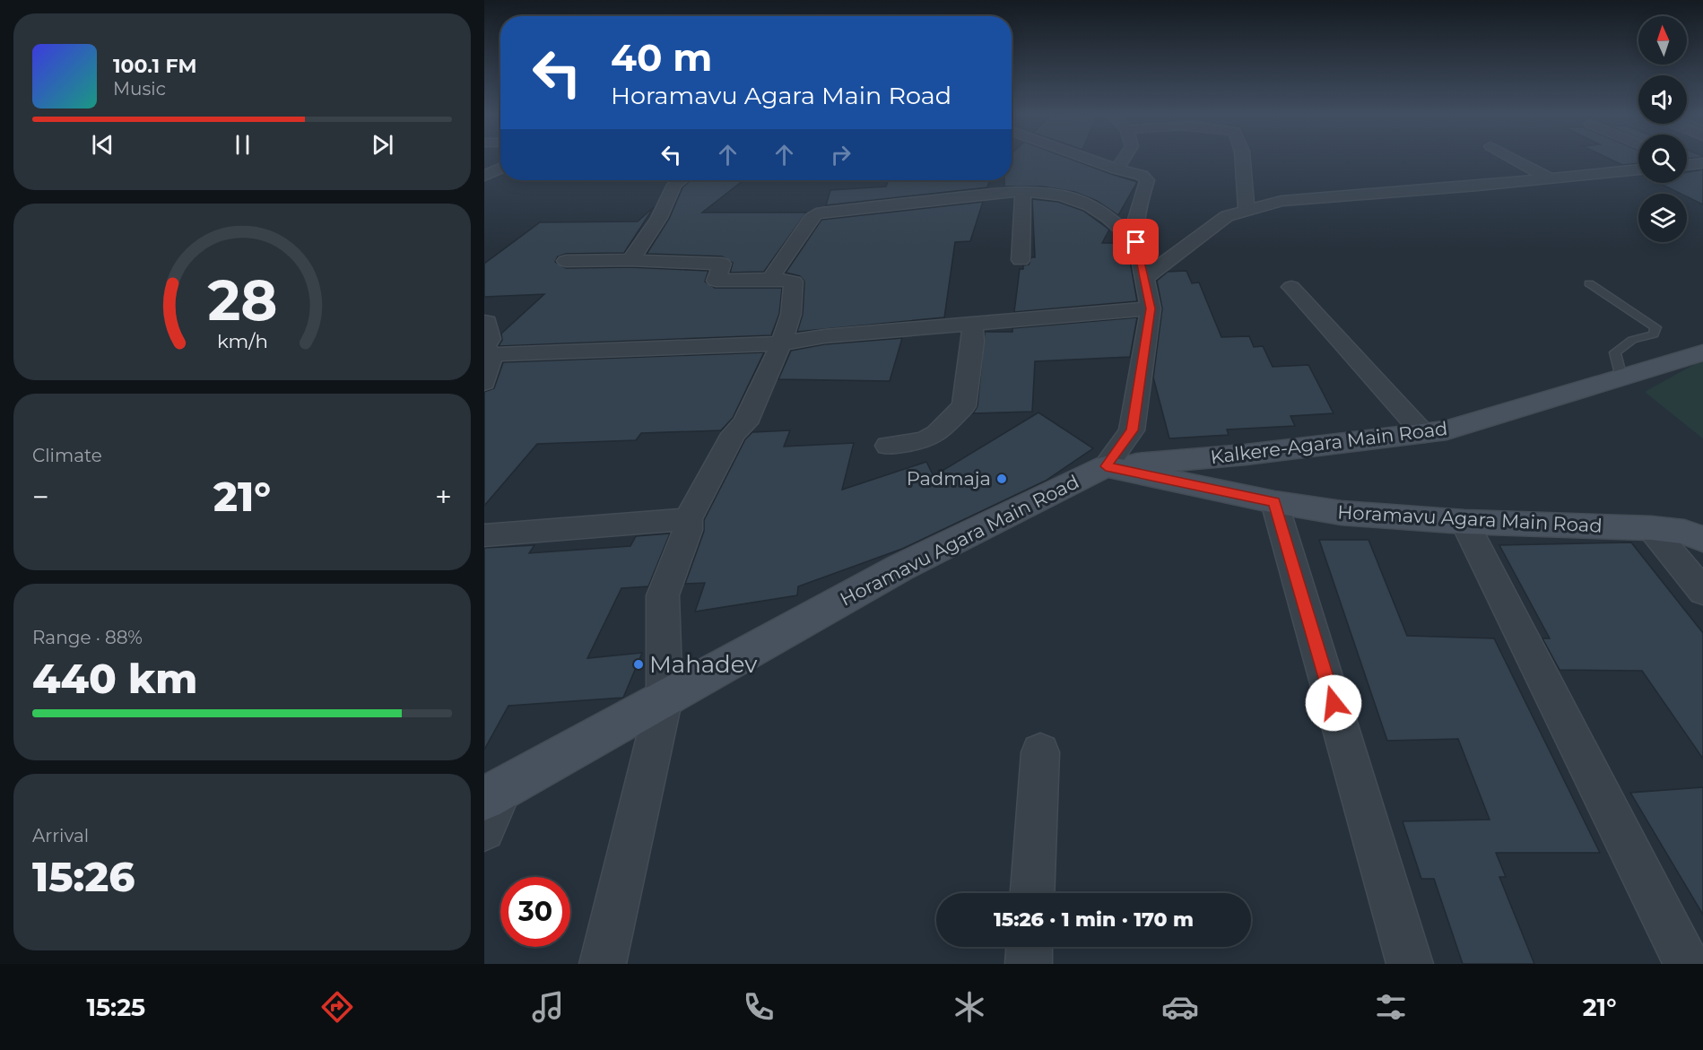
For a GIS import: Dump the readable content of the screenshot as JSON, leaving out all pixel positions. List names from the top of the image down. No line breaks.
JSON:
{"streets":{"street":["Kalkere-Agara Main Road","Horamavu Agara Main Road"]},"crossings":[["Kalkere-Agara Main Road","Horamavu Agara Main Road"]],"places":["Padmaja","Mahadev"],"north":"top","page":{"turn":["40 m","Horamavu Agara Main Road"],"song":["100.1 FM","Music"],"tile":["Climate",["Range · 88%","440 km"],["Arrival","15:26"]],"heat":["−","21°","+"],"limit":"30","trip":"15:26 · 1 min · 170 m","tabs":["15:25","21°"],"gauge":["28","km/h"]}}
